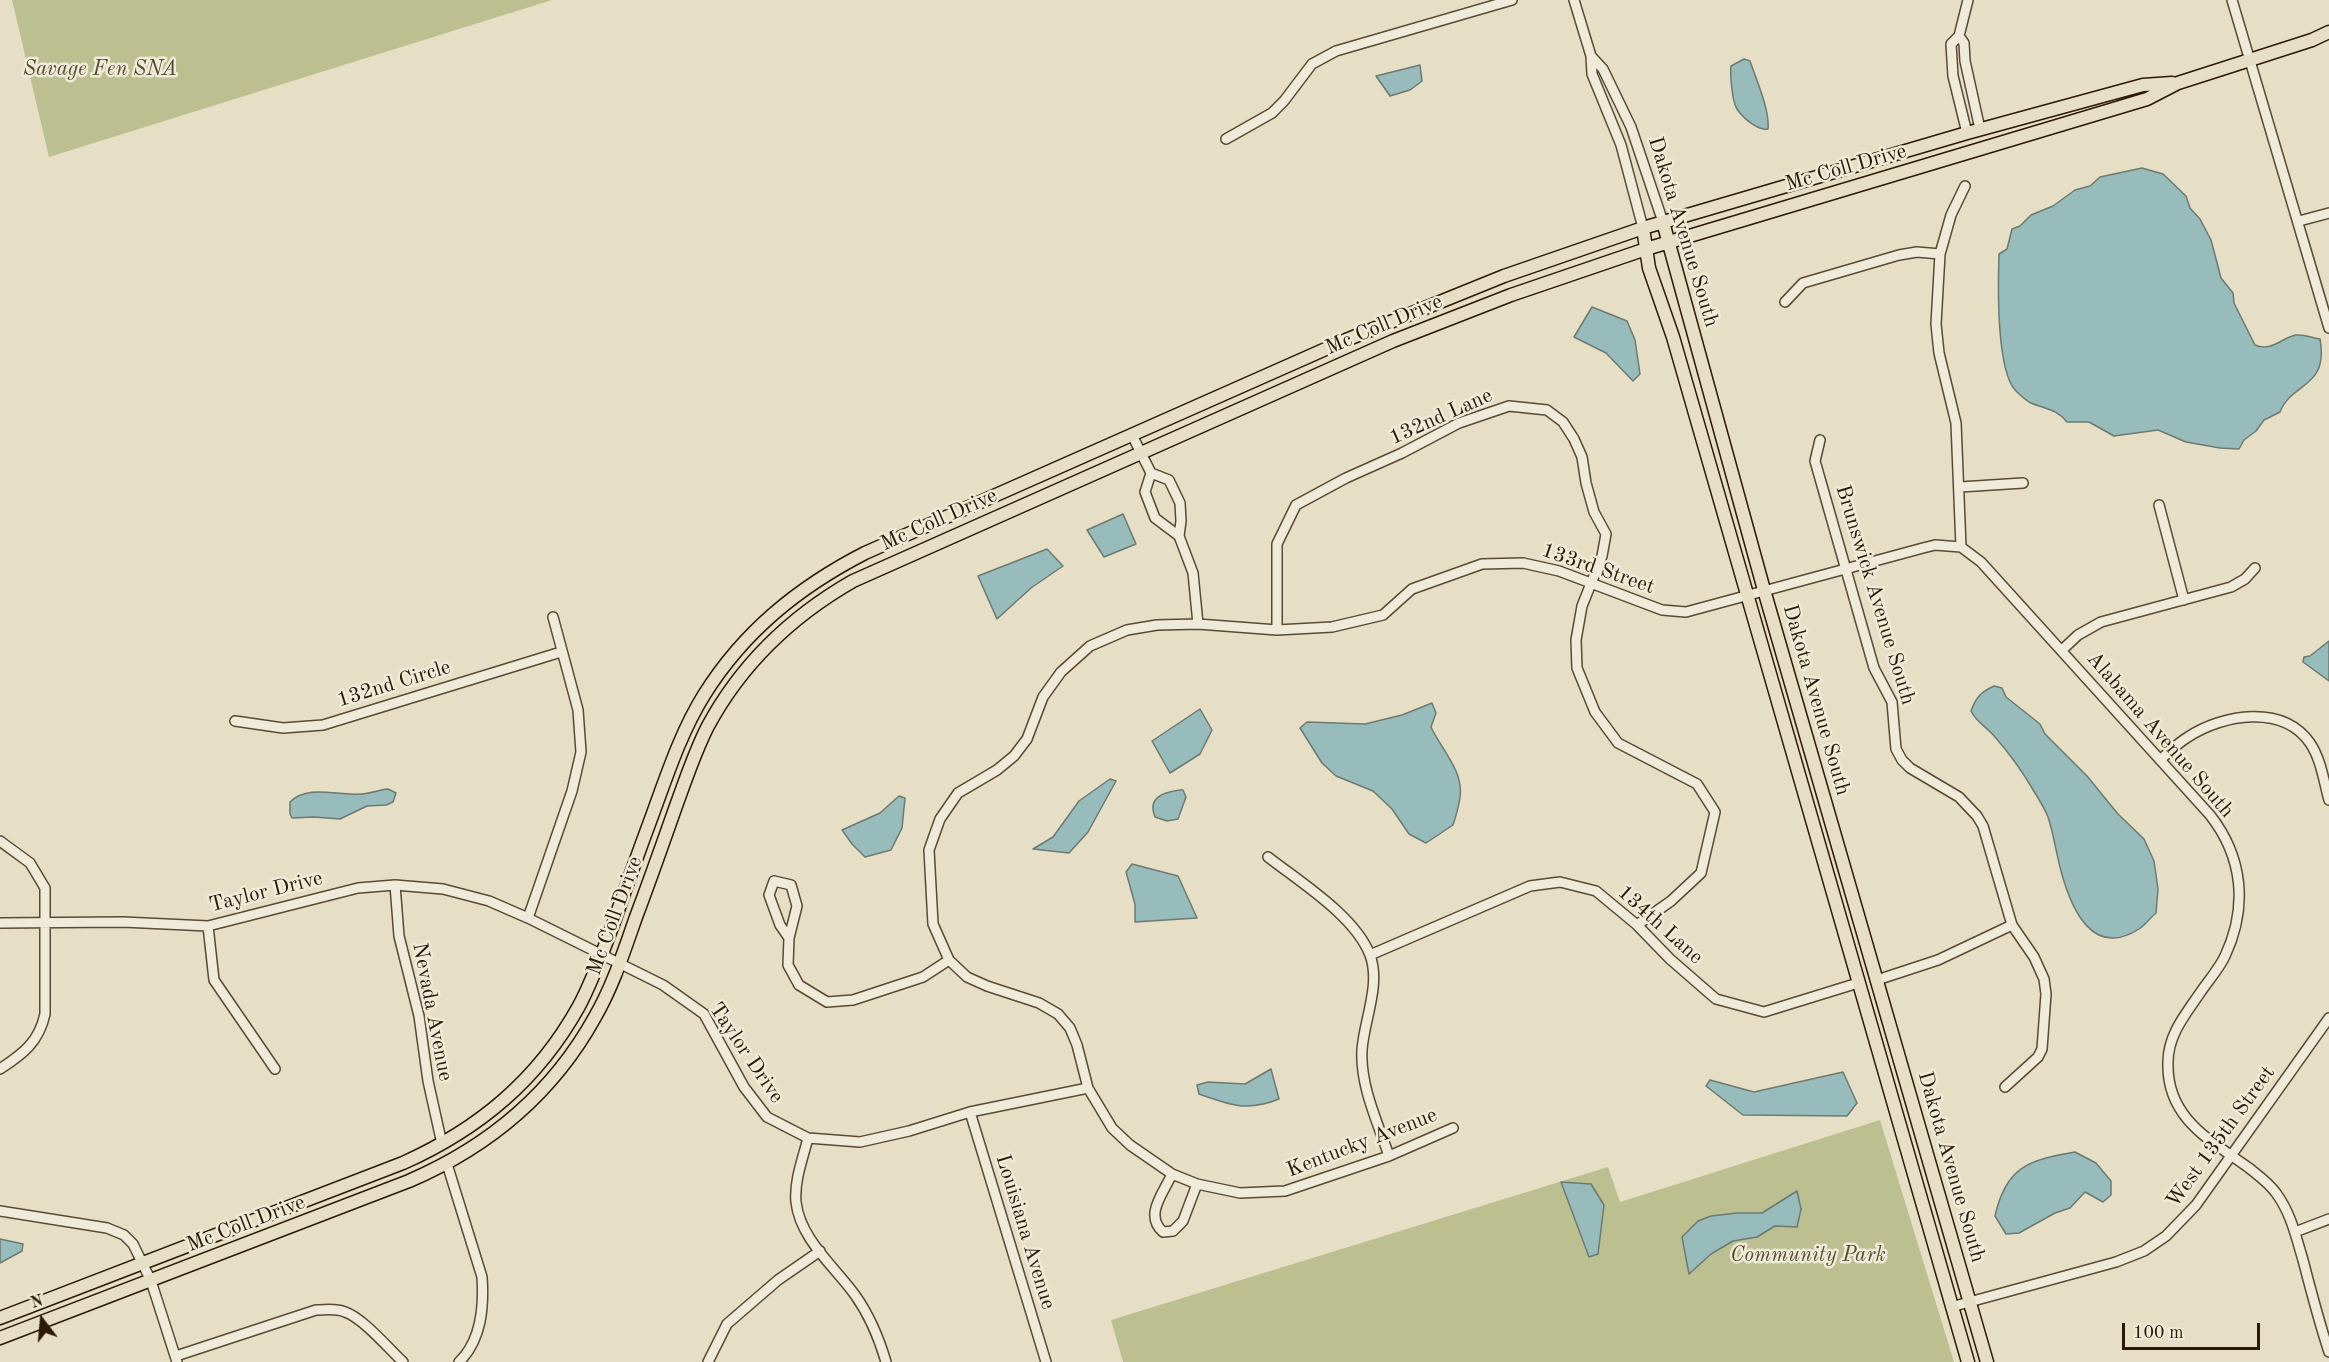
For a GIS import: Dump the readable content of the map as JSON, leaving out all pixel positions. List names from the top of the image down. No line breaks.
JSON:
{"streets":{"main road":["Mc Coll Drive","Dakota Avenue South"],"street":["132nd Lane","133rd Street","Brunswick Avenue South","132nd Circle","Alabama Avenue South","Taylor Drive","134th Lane","Nevada Avenue","West 135th Street","Kentucky Avenue","Louisiana Avenue"]},"crossings":[["Mc Coll Drive","Dakota Avenue South"],["Mc Coll Drive","Taylor Drive"],["Mc Coll Drive","Nevada Avenue"],["Dakota Avenue South","133rd Street"],["Dakota Avenue South","134th Lane"],["Dakota Avenue South","West 135th Street"],["132nd Lane","133rd Street"],["132nd Lane","134th Lane"],["133rd Street","Brunswick Avenue South"],["133rd Street","Alabama Avenue South"],["133rd Street","Kentucky Avenue"],["Alabama Avenue South","West 135th Street"],["Taylor Drive","Nevada Avenue"],["Taylor Drive","Kentucky Avenue"],["Taylor Drive","Louisiana Avenue"]],"parks":["Savage Fen SNA","Community Park"],"scale_bar":"100 m","north":"top"}
